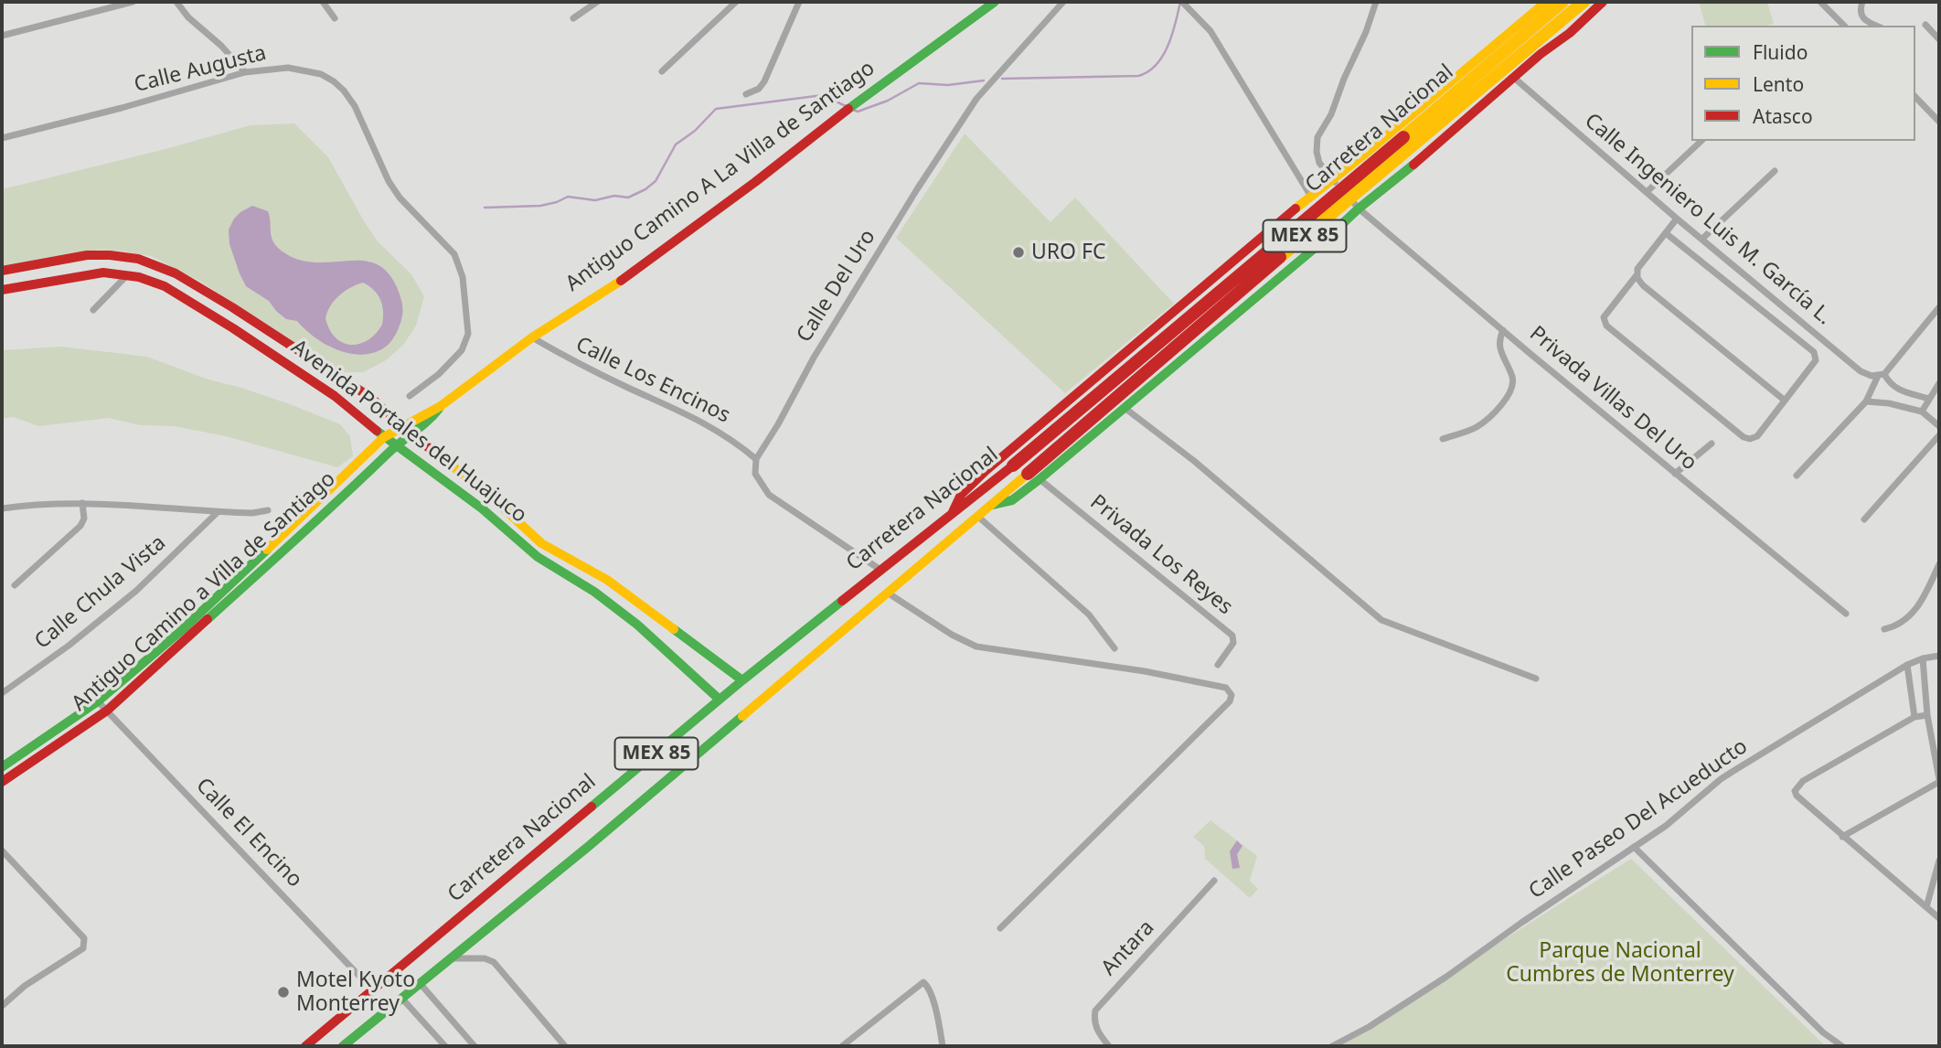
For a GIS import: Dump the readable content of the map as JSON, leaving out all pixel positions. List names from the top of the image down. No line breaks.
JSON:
{"streets":{"main road":["Carretera Nacional","Antiguo Camino A La Villa de Santiago","MEX 85","Avenida Portales del Huajuco","Antiguo Camino a Villa de Santiago"],"street":["Calle Augusta","Calle Ingeniero Luis M. García L.","Calle Del Uro","Calle Los Encinos","Privada Villas Del Uro","Privada Los Reyes","Calle Chula Vista","Calle Paseo Del Acueducto","Calle El Encino","Antara"]},"crossings":[["Carretera Nacional","MEX 85"],["Carretera Nacional","Avenida Portales del Huajuco"],["Carretera Nacional","Privada Los Reyes"],["Carretera Nacional","Calle El Encino"],["Antiguo Camino A La Villa de Santiago","Calle Los Encinos"],["Antiguo Camino A La Villa de Santiago","Avenida Portales del Huajuco"],["Antiguo Camino A La Villa de Santiago","Antiguo Camino a Villa de Santiago"],["Antiguo Camino A La Villa de Santiago","Calle El Encino"],["Calle Ingeniero Luis M. García L.","MEX 85"],["MEX 85","Privada Villas Del Uro"],["MEX 85","Privada Los Reyes"],["Calle Del Uro","Calle Los Encinos"],["Antiguo Camino a Villa de Santiago","Calle El Encino"]],"parks":["Parque Nacional Cumbres de Monterrey"],"places":["URO FC","Motel Kyoto Monterrey"],"legend":["Fluido","Lento","Atasco"]}
